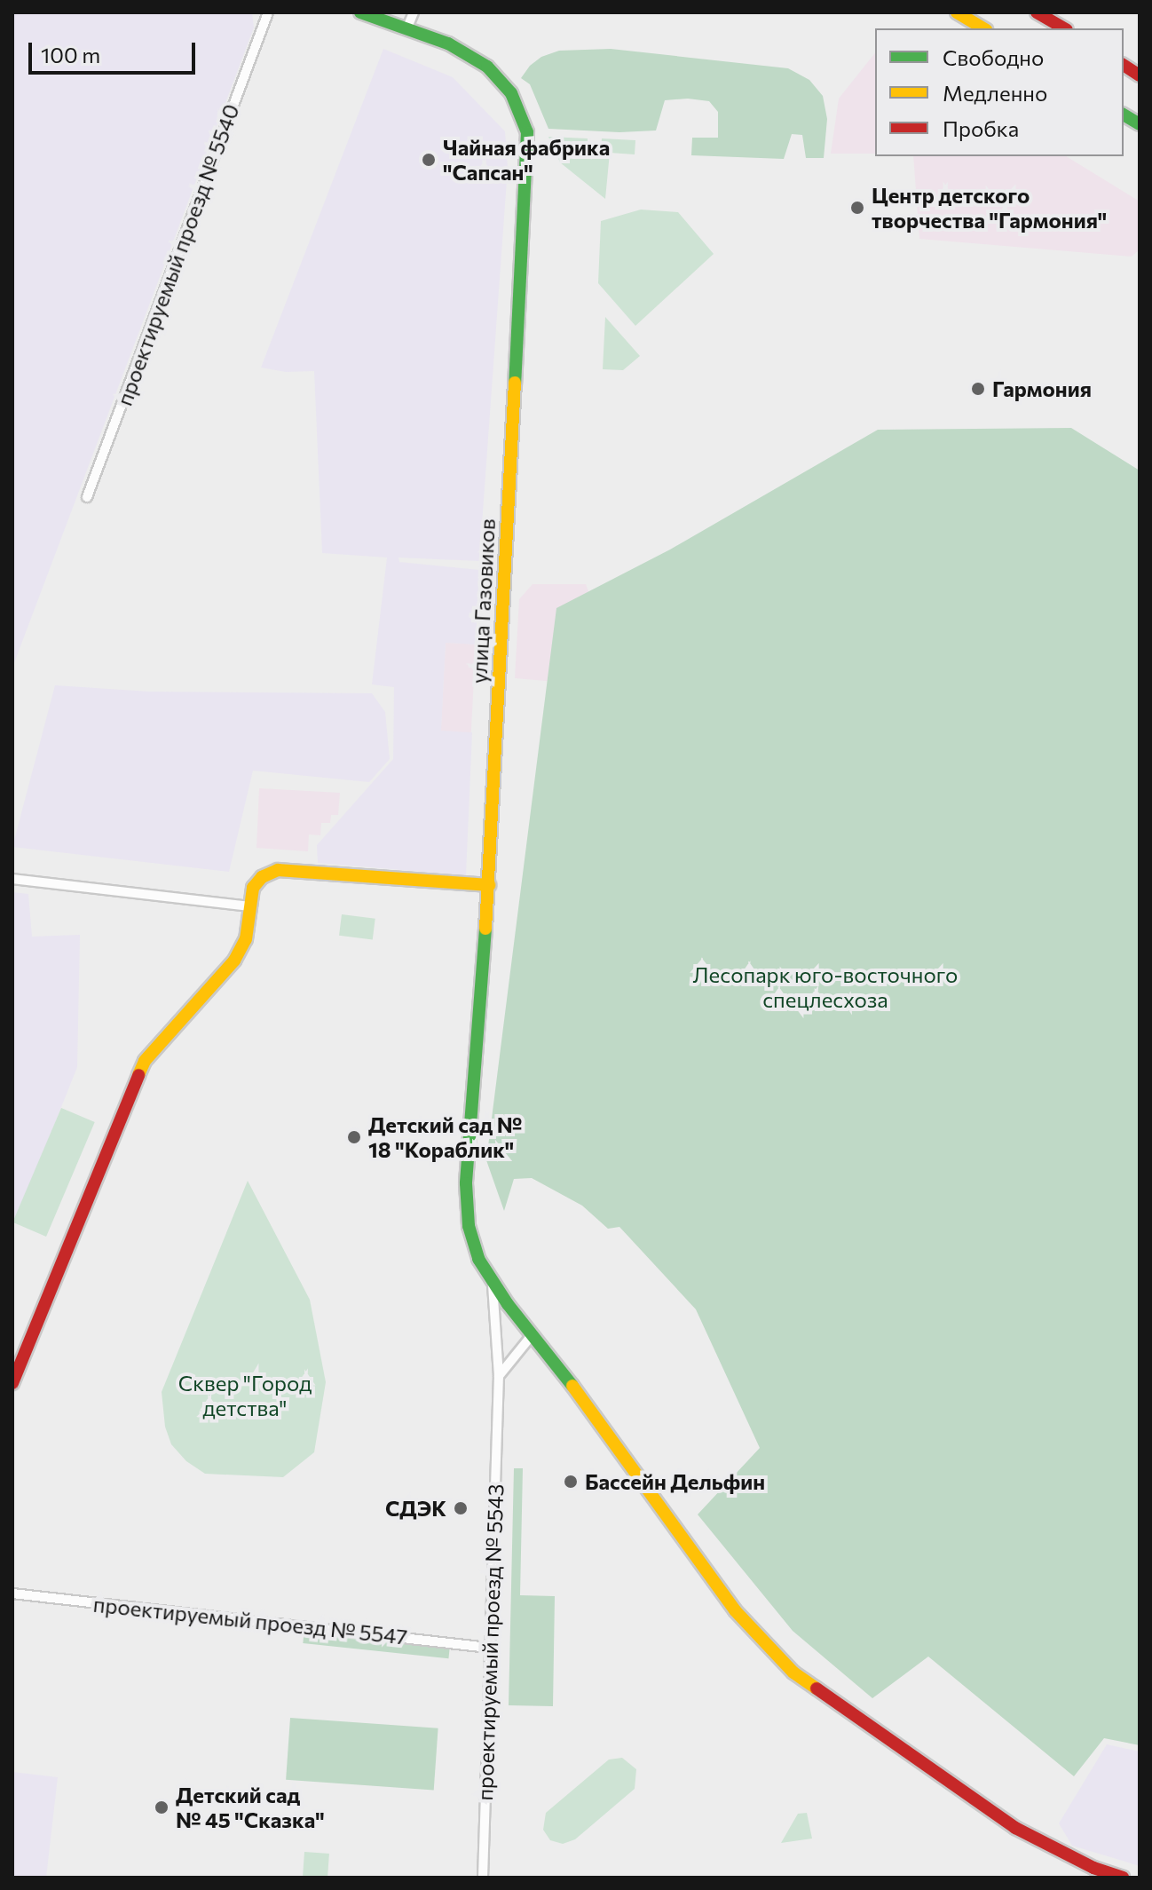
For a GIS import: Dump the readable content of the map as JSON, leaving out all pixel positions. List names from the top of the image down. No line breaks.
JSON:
{"streets":{"main road":["улица Газовиков"],"street":["проектируемый проезд № 5540","проектируемый проезд № 5547","проектируемый проезд № 5543"]},"crossings":[["улица Газовиков","проектируемый проезд № 5543"],["проектируемый проезд № 5547","проектируемый проезд № 5543"]],"parks":["Лесопарк юго-восточного спецлесхоза","Сквер \"Город детства\""],"places":["Чайная фабрика \"Сапсан\"","Центр детского творчества \"Гармония\"","Гармония","Детский сад № 18 \"Кораблик\"","Бассейн Дельфин","СДЭК","Детский сад № 45 \"Сказка\""],"legend":["Свободно","Медленно","Пробка"],"scale_bar":"100 m"}
